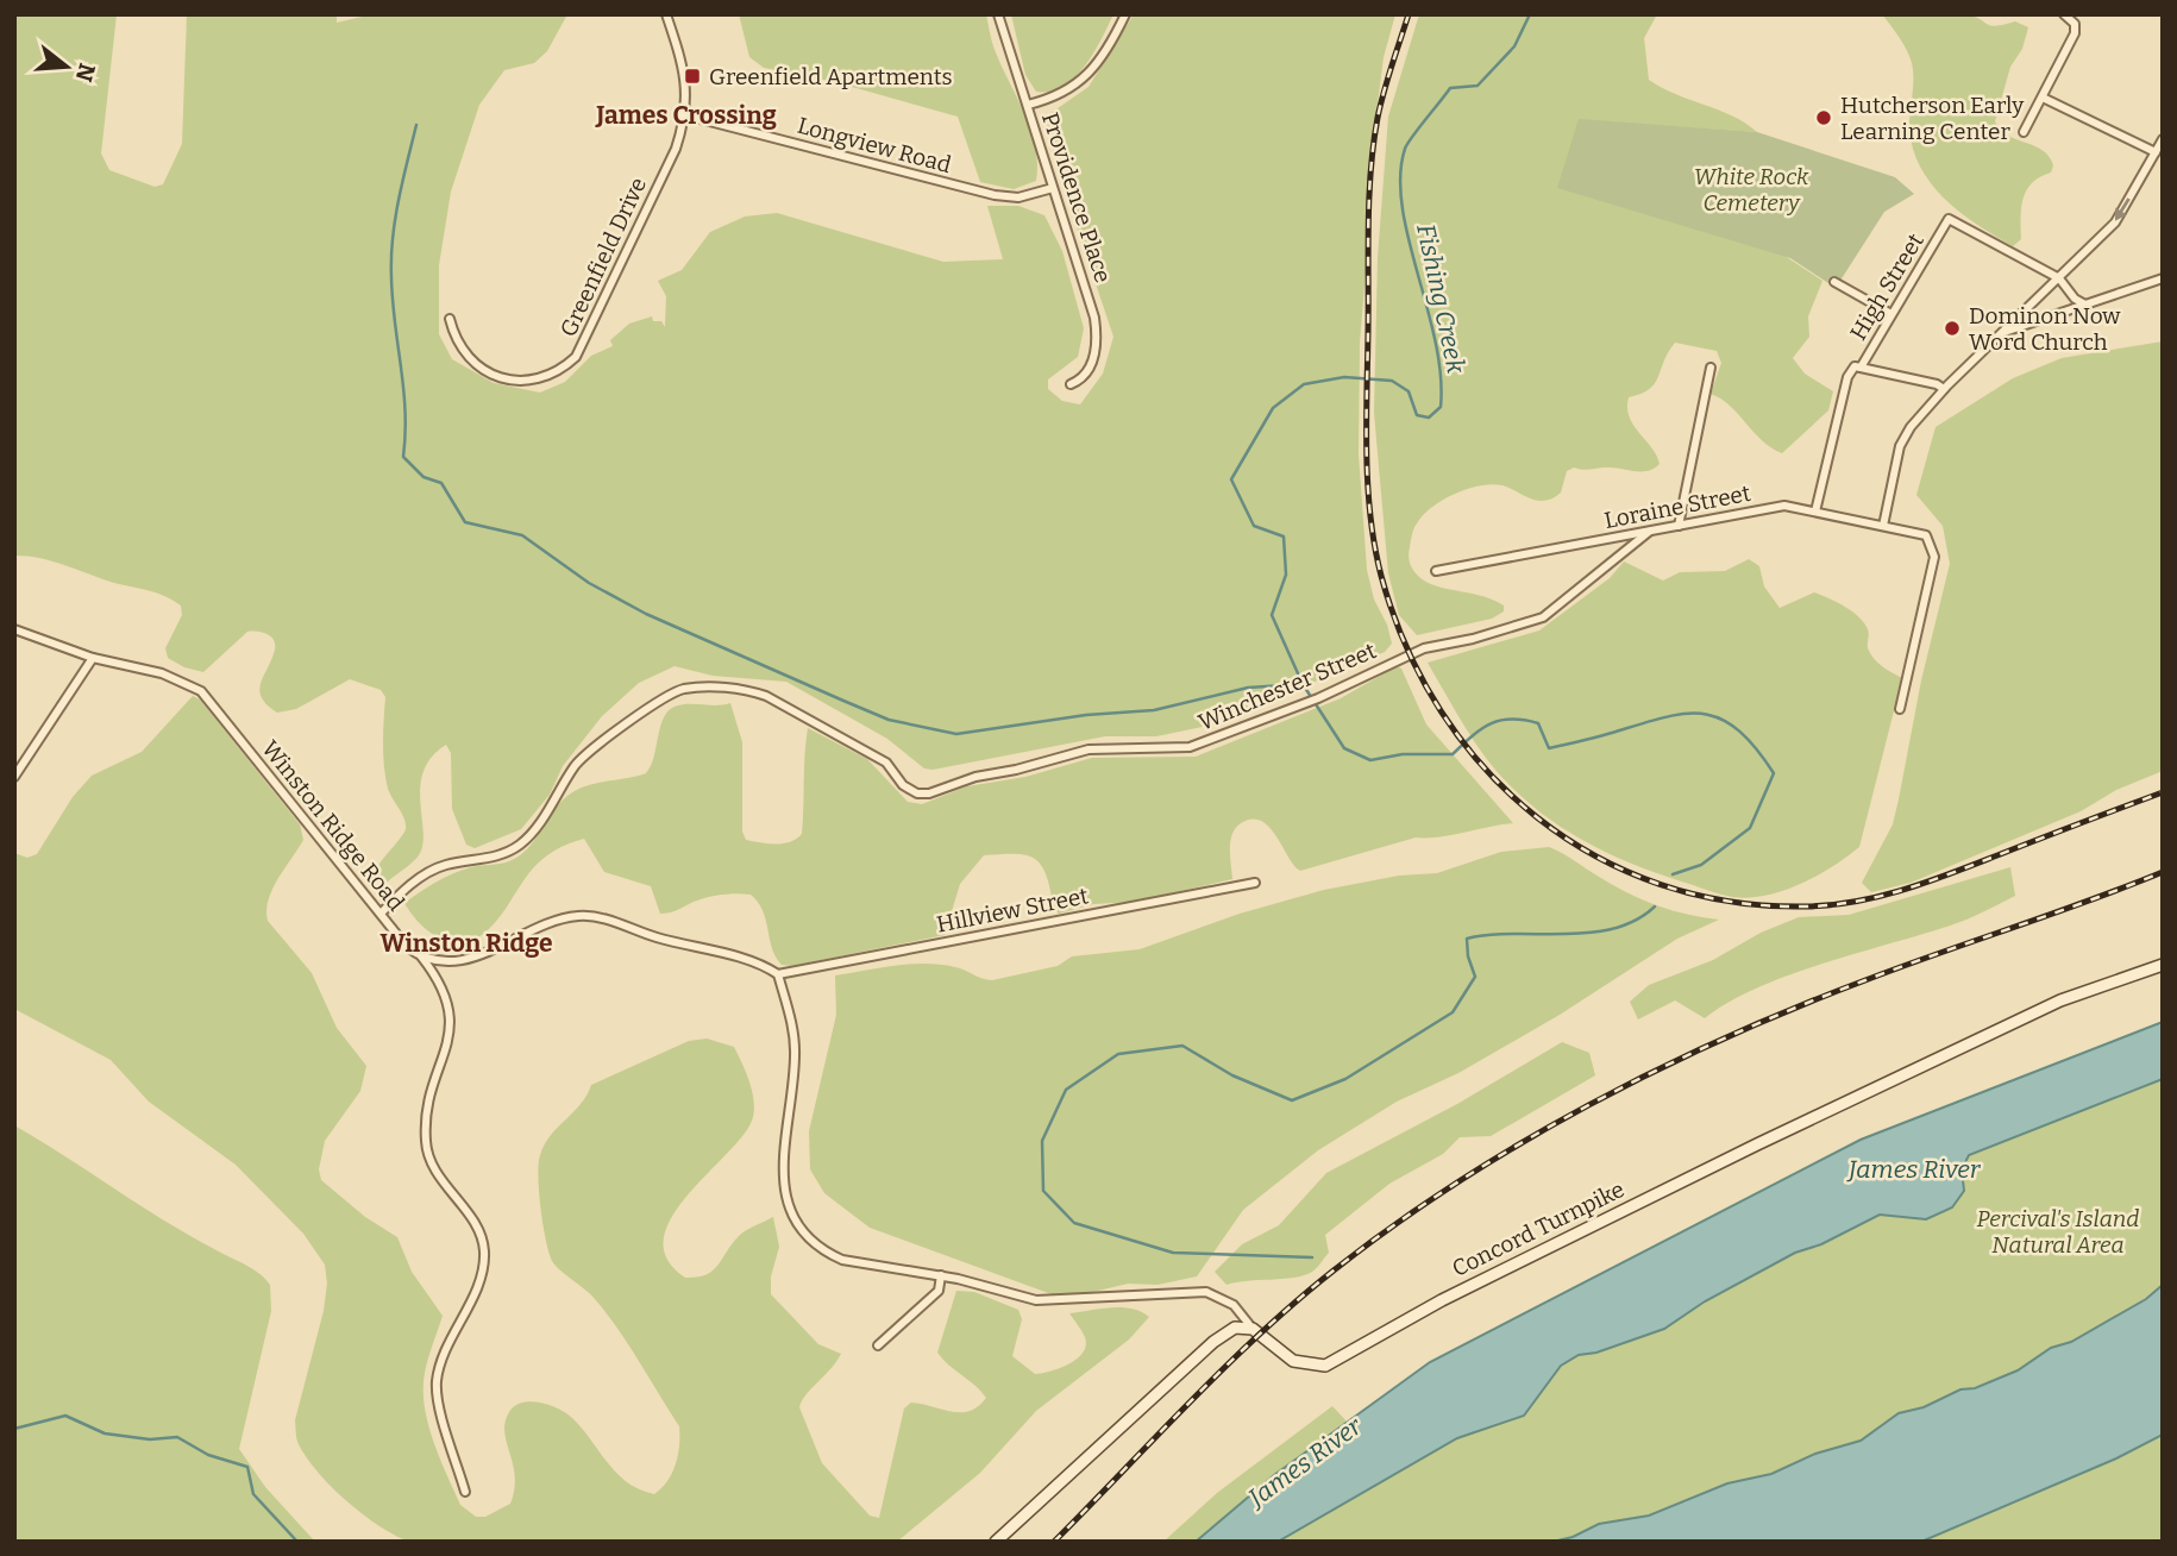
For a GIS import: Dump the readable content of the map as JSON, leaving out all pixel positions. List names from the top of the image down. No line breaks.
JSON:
{"streets":{"street":["Longview Road","Providence Place","Greenfield Drive","High Street","Loraine Street","Winchester Street","Winston Ridge Road","Hillview Street","Concord Turnpike"]},"crossings":[["Longview Road","Providence Place"],["Longview Road","Greenfield Drive"],["High Street","Loraine Street"],["Loraine Street","Winchester Street"],["Winchester Street","Winston Ridge Road"]],"districts":["James Crossing","Winston Ridge"],"water":["Fishing Creek","James River"],"parks":["White Rock Cemetery","Percival's Island Natural Area"],"places":{"transit":["Greenfield Apartments"],"other":["Hutcherson Early Learning Center","Dominon Now Word Church"]},"north":"right"}
